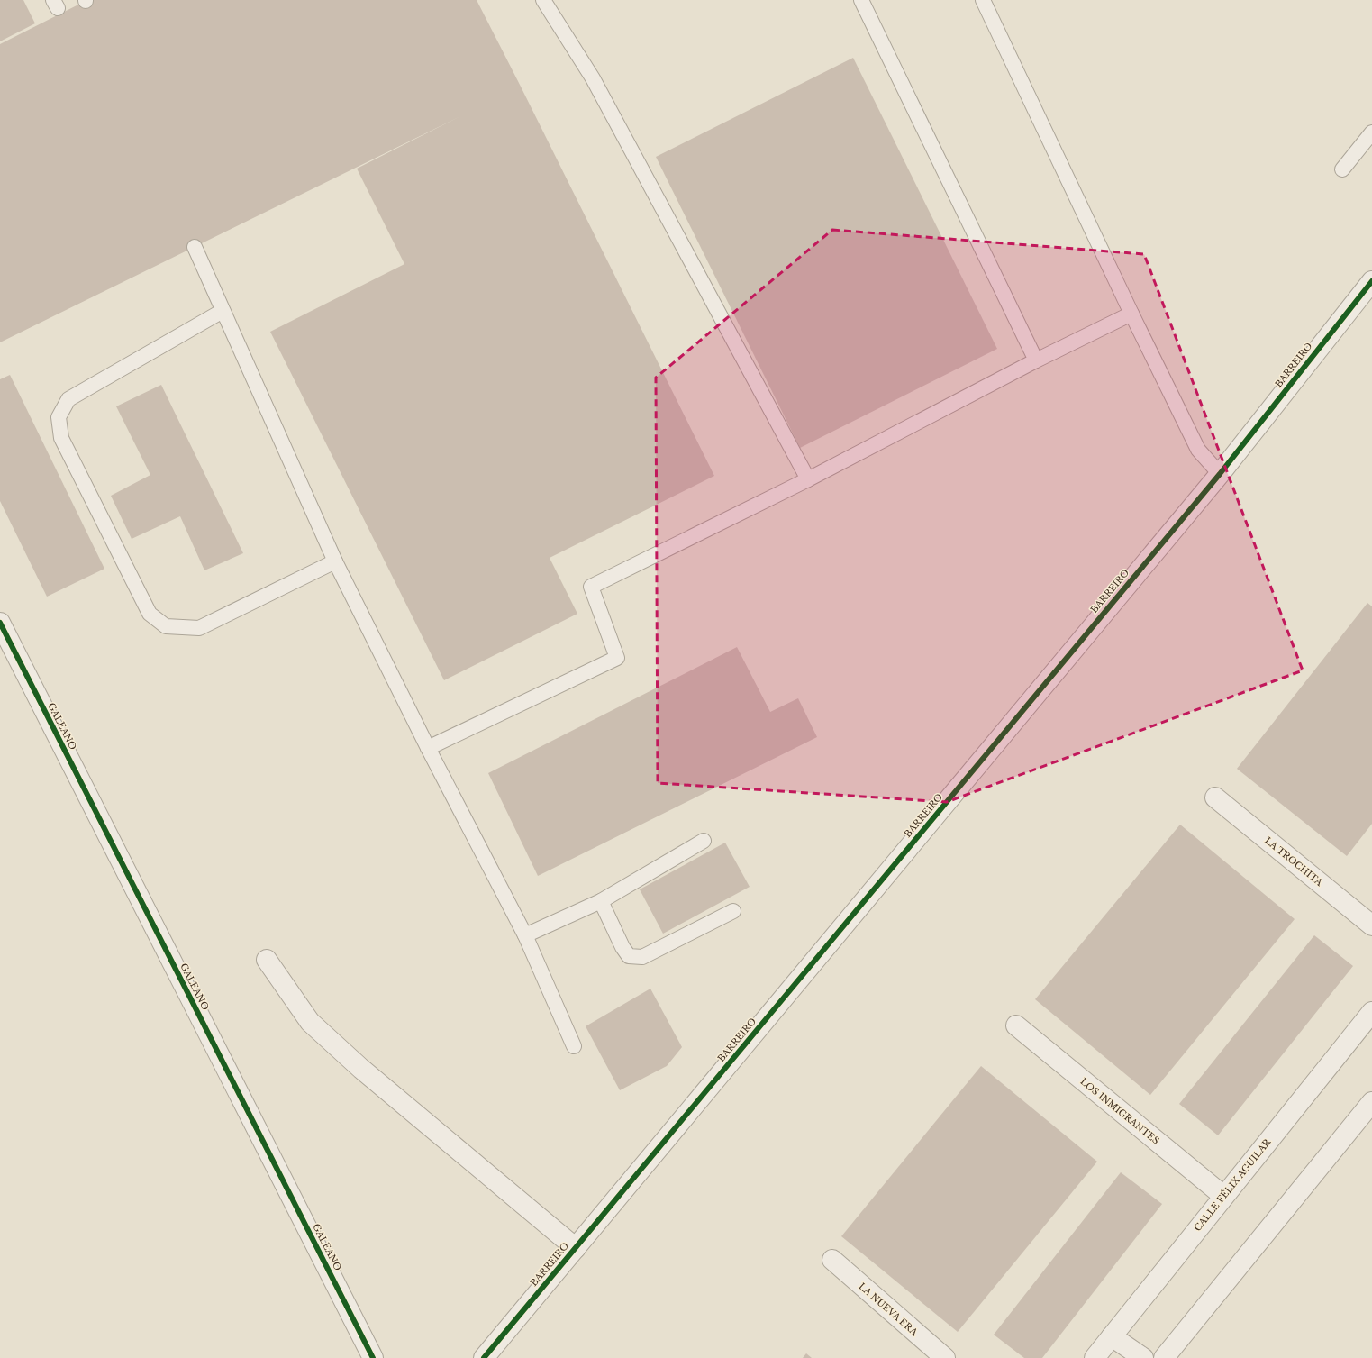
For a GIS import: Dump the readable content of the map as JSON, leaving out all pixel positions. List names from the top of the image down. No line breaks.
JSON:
{"streets":{"street":["BARREIRO","GALEANO","LA TROCHITA","LOS INMIGRANTES","CALLE FÉLIX AGUILAR","LA NUEVA ERA"]},"crossings":[["LOS INMIGRANTES","CALLE FÉLIX AGUILAR"]]}
